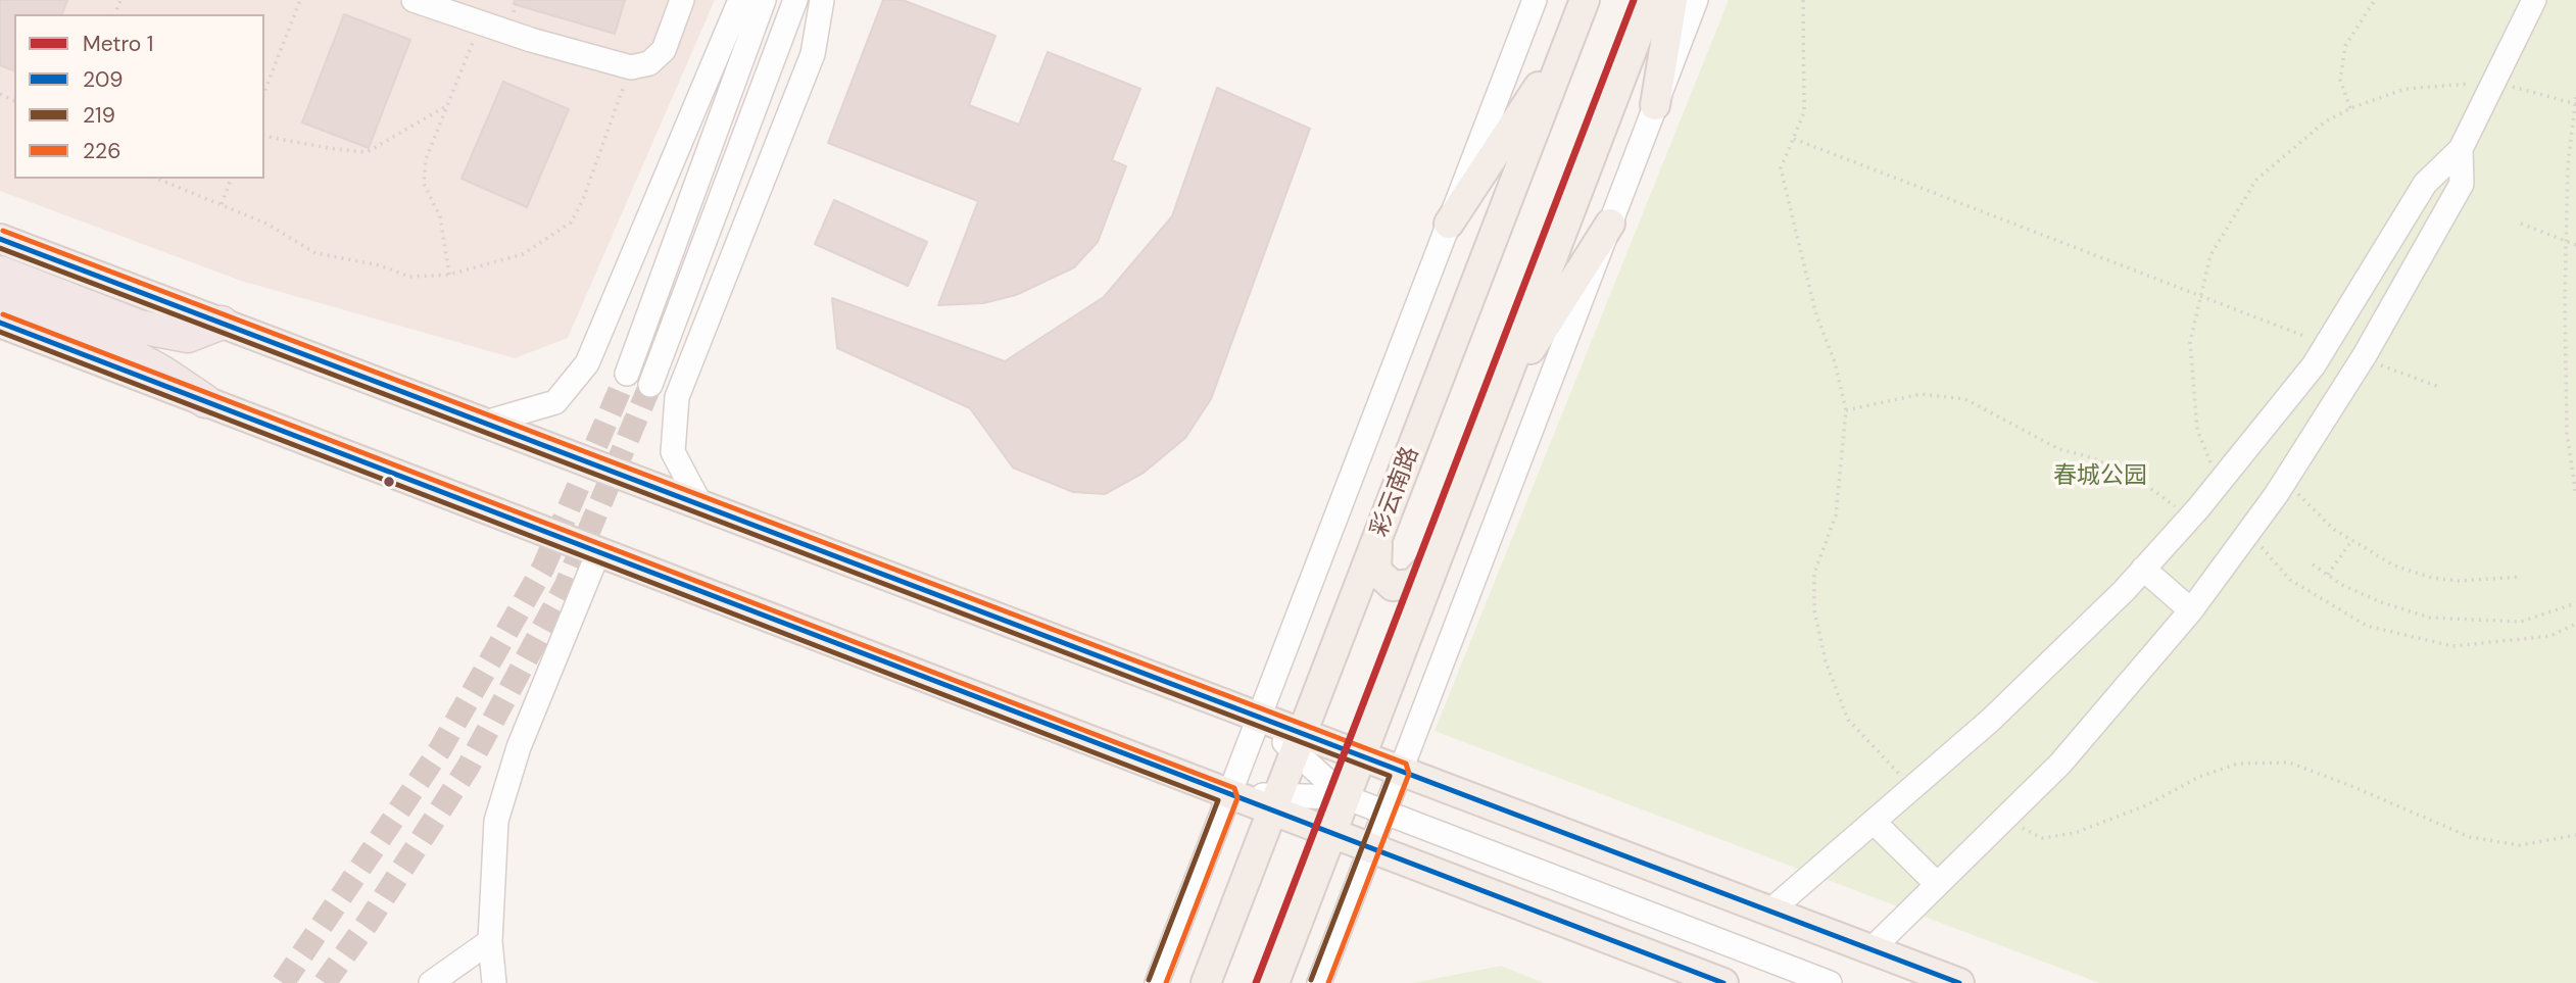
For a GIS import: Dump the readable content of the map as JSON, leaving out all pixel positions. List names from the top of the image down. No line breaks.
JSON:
{"streets":{"main road":["彩云南路"]},"parks":["春城公园"],"lines":["metro line 1","transit line 226","transit line 209","transit line 219"],"legend":["Metro 1","209","219","226"]}
